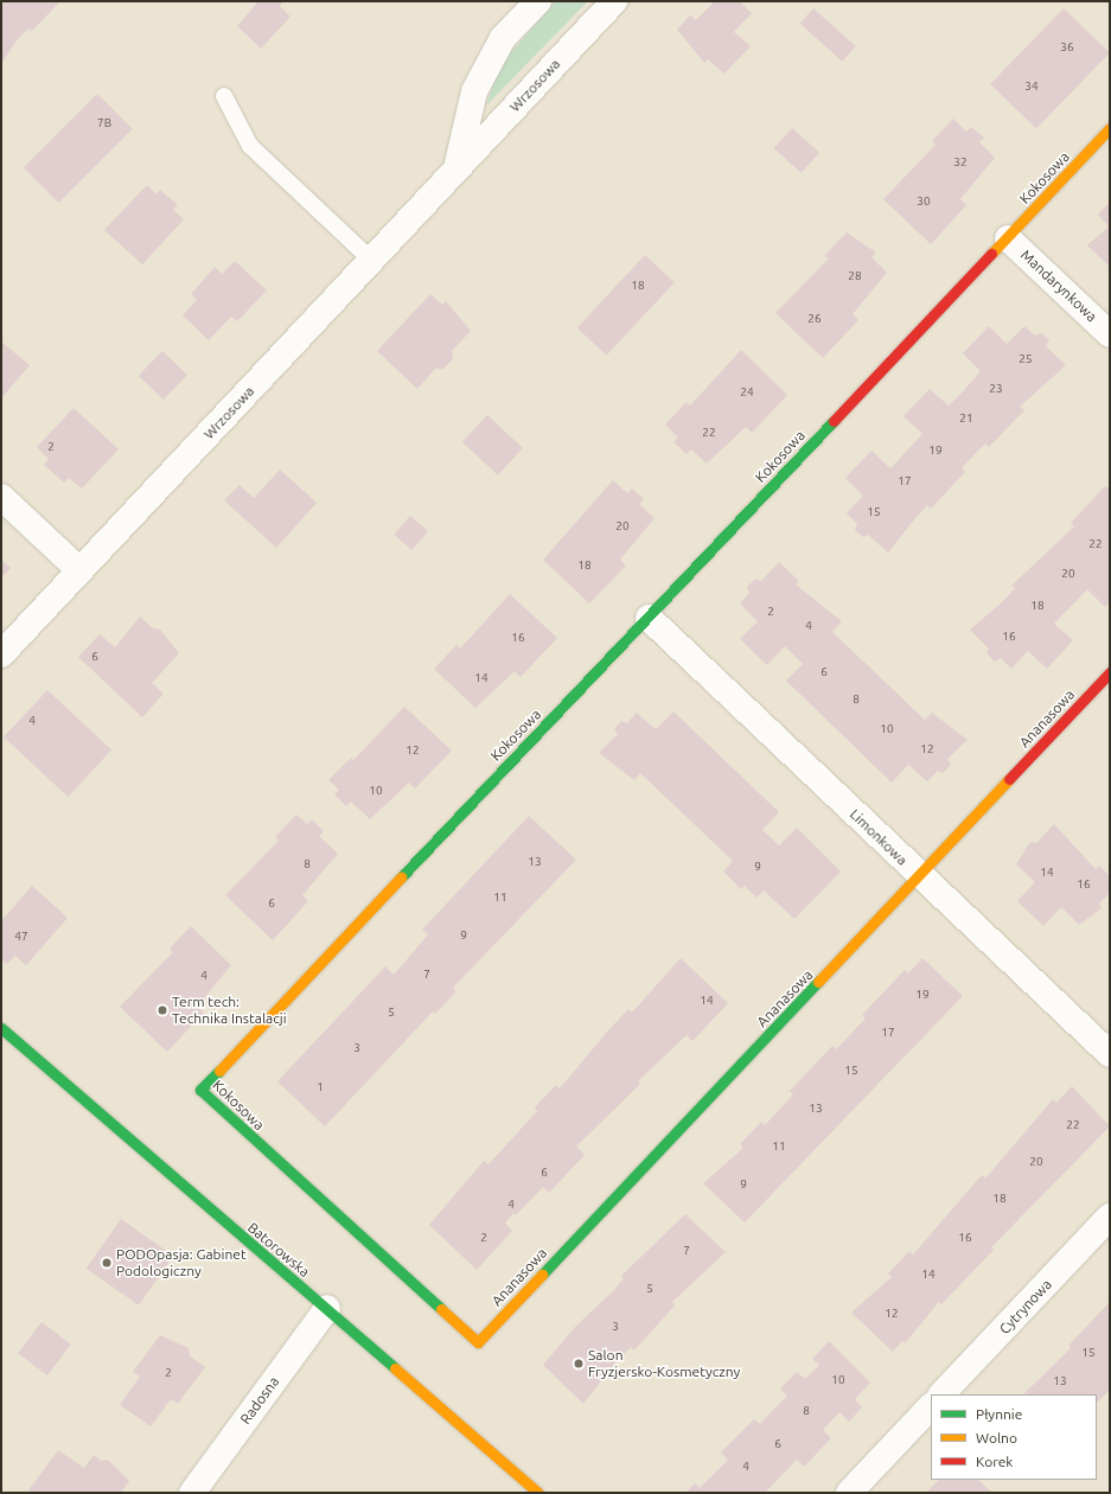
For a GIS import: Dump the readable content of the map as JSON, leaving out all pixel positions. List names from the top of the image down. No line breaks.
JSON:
{"streets":{"street":["Wrzosowa","Kokosowa","Mandarynkowa","Ananasowa","Limonkowa","Batorowska","Cytrynowa","Radosna"]},"crossings":[["Kokosowa","Mandarynkowa"],["Kokosowa","Ananasowa"],["Kokosowa","Limonkowa"],["Ananasowa","Limonkowa"],["Batorowska","Radosna"]],"places":["Term tech: Technika Instalacji","PODOpasja: Gabinet Podologiczny","Salon Fryzjersko-Kosmetyczny"],"house_numbers":["36","34","7B","32","30","28","18","26","25","23","24","21","22","2","19","17","15","20","22","18","20","18","2","4","16","16","6","6","14","8","4","10","12","12","10","13","8","9","14","16","11","6","9","47","7","4","19","14","5","17","3","15","1","13","22","11","20","6","9","18","4","2","16","7","14","5","12","3","15","2","10","13","8","6","4"],"legend":["Płynnie","Wolno","Korek"]}
